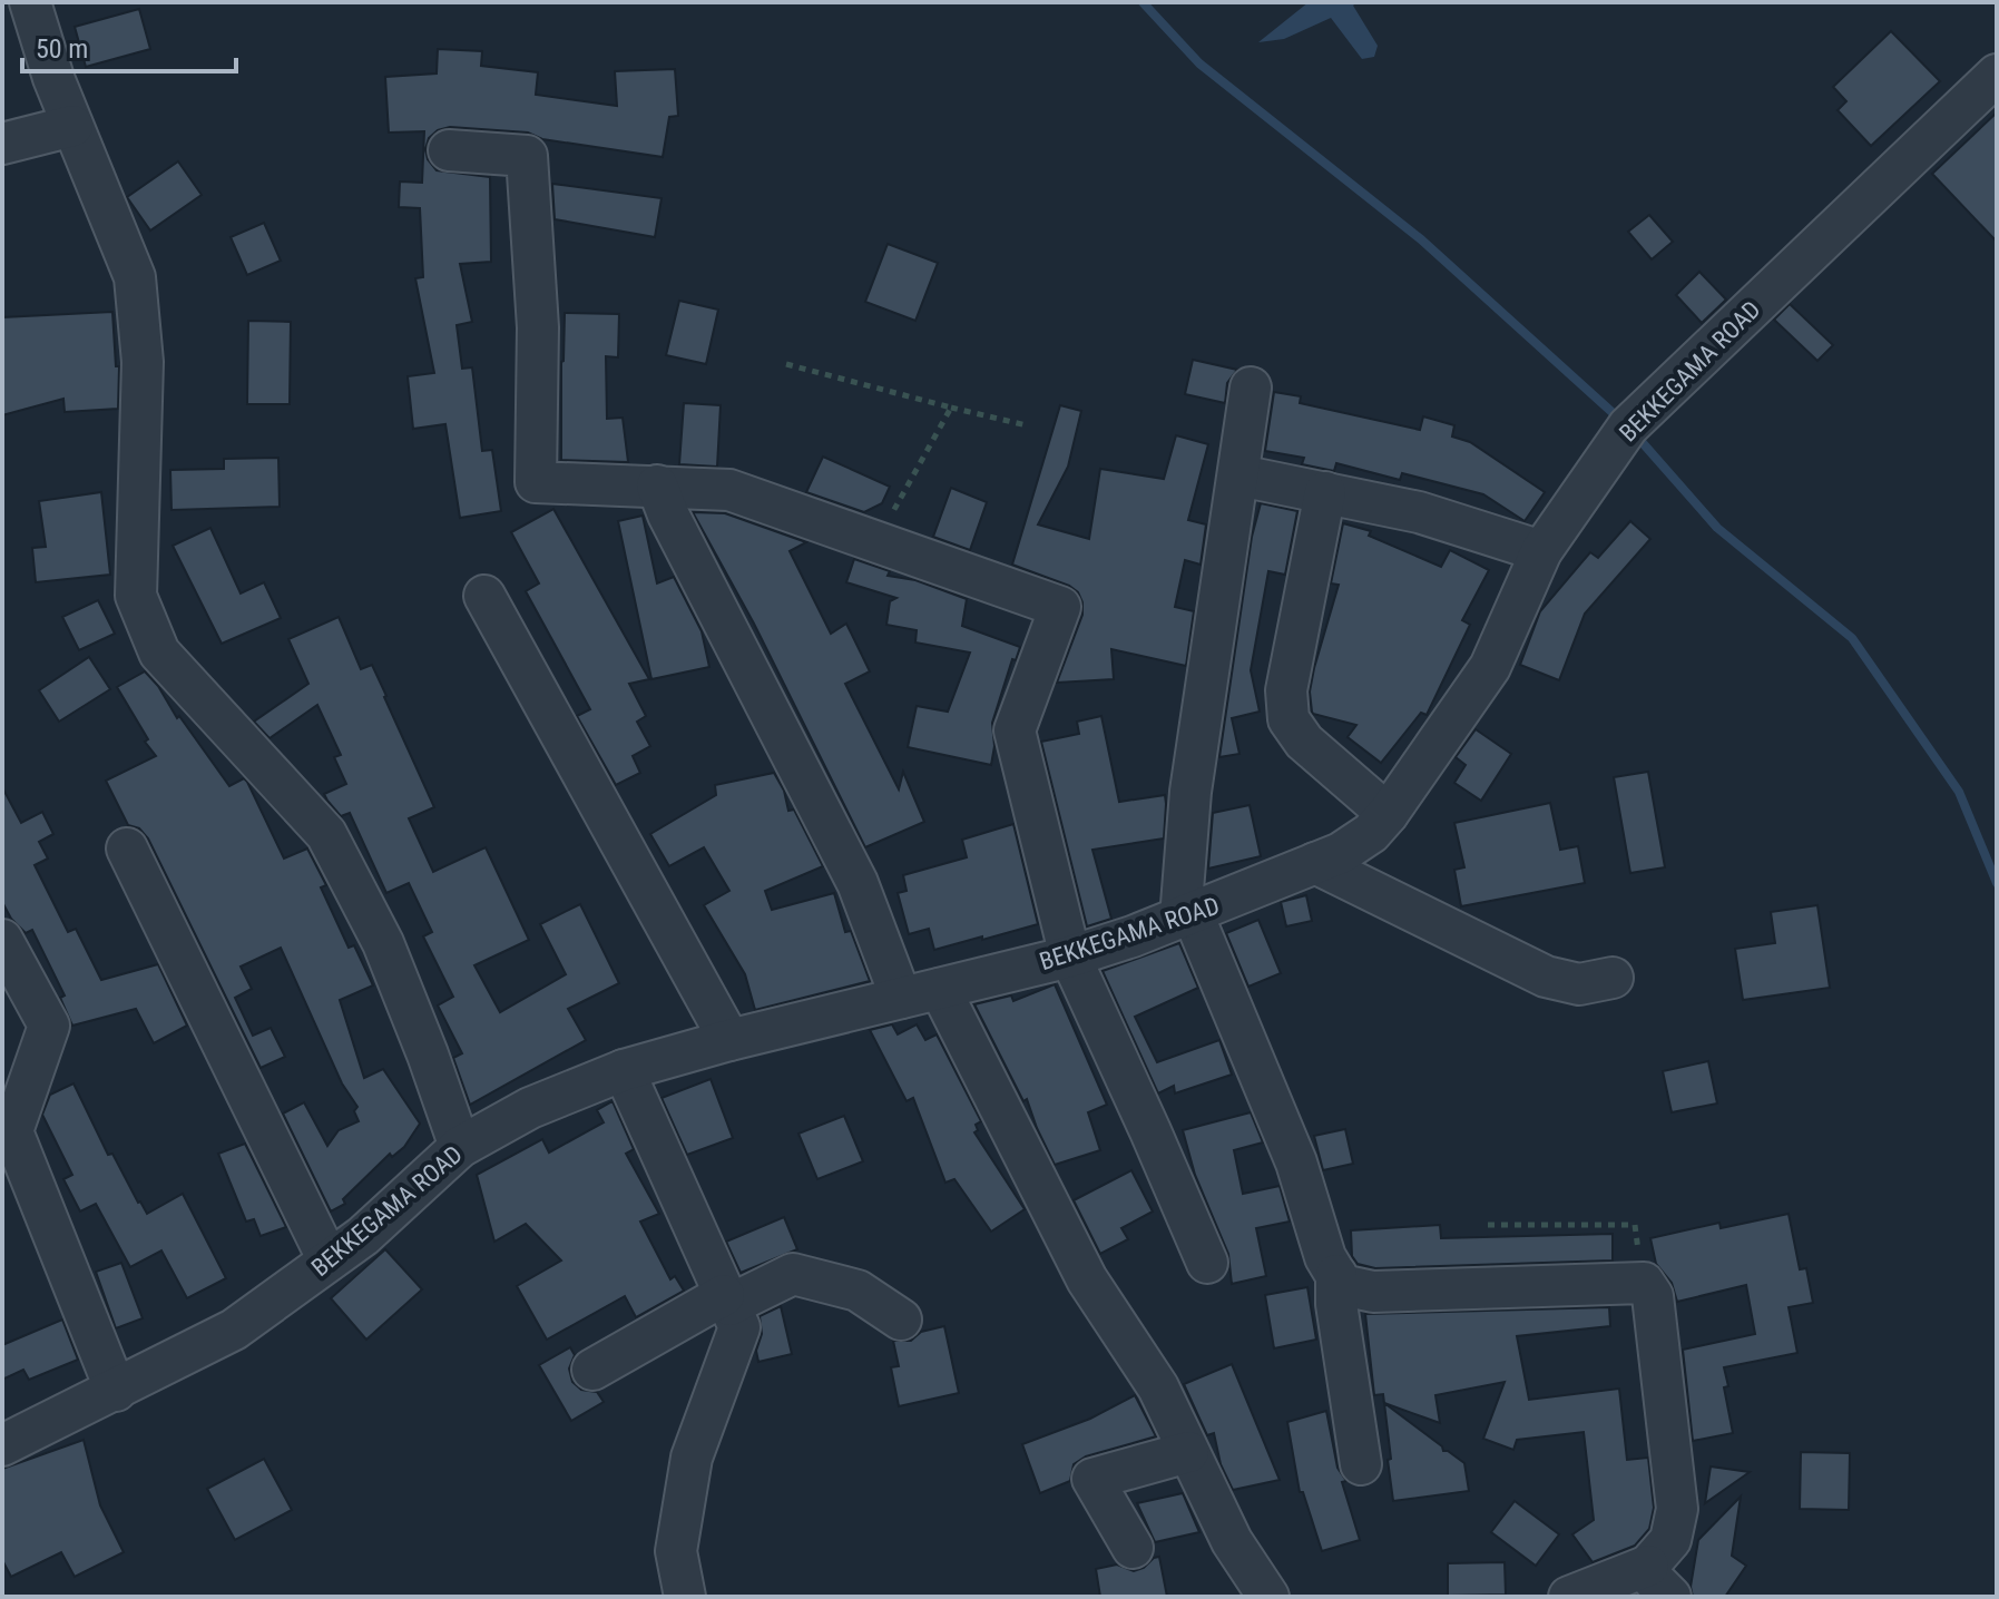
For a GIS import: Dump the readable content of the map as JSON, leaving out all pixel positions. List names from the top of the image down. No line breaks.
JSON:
{"streets":{"street":["BEKKEGAMA ROAD"]},"scale_bar":"50 m"}
